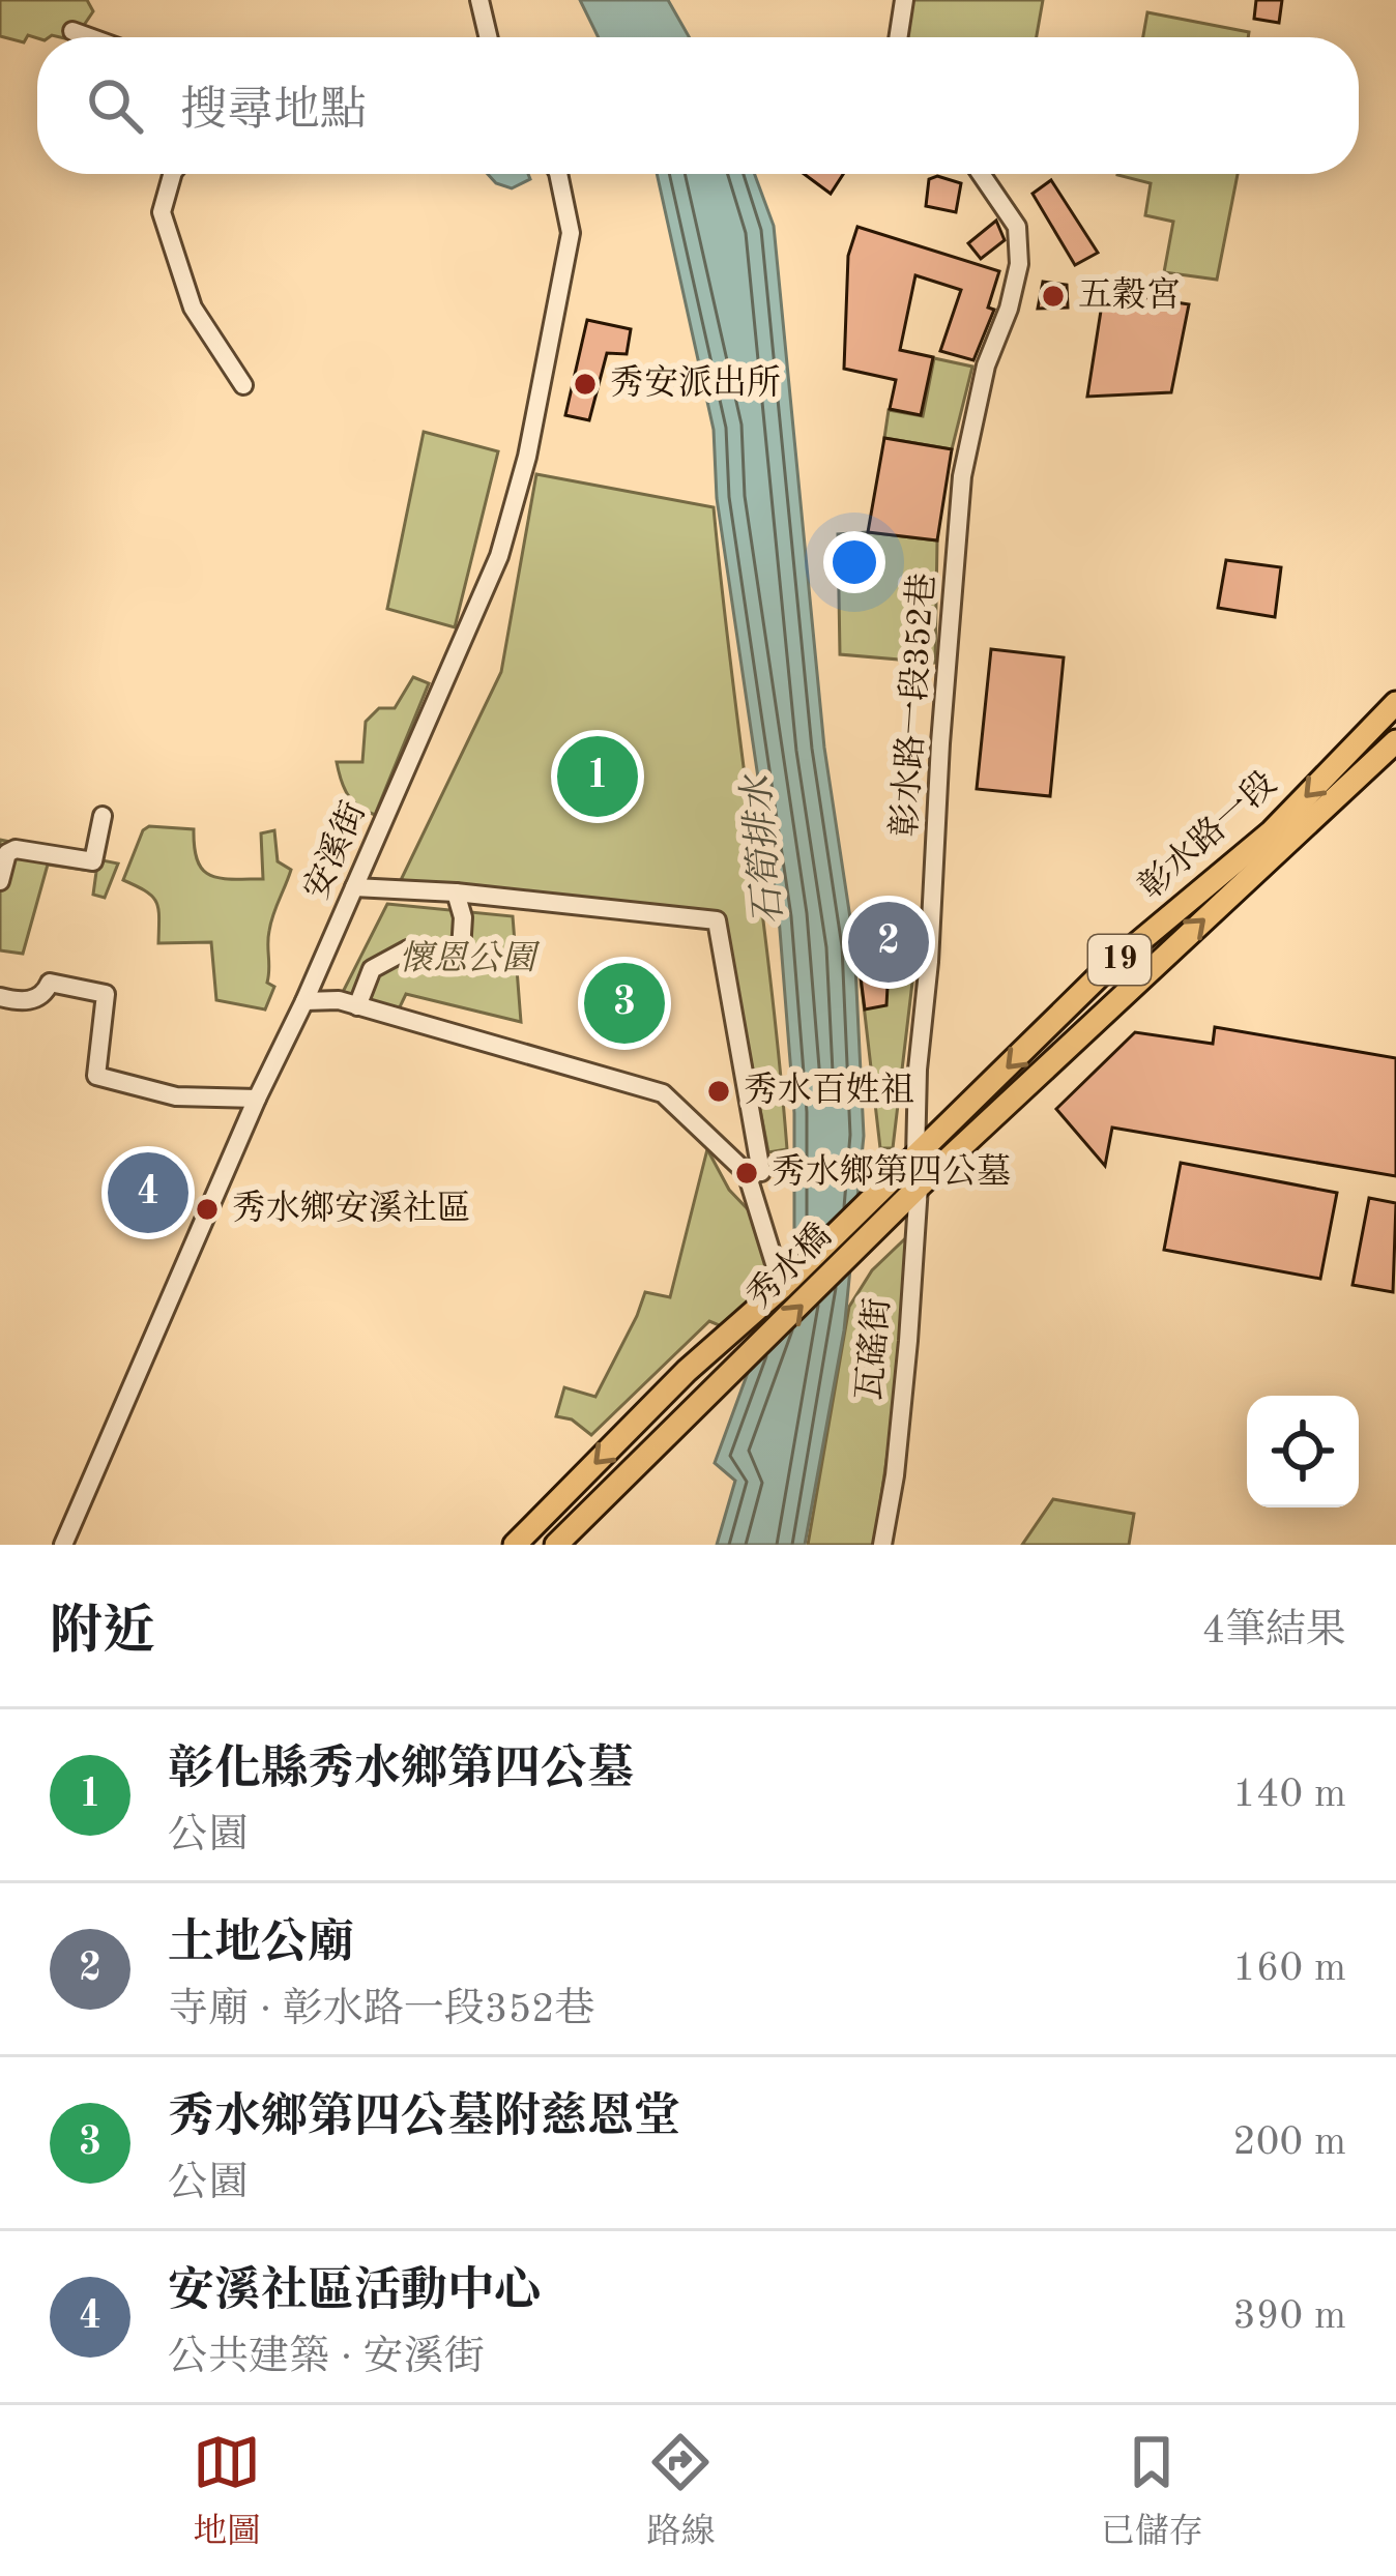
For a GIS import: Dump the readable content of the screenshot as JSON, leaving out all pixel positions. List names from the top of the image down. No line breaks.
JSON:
{"streets":{"main road":["彰水路一段","19","秀水橋"],"street":["彰水路一段352巷","安溪街","瓦磘街"]},"crossings":[["彰水路一段352巷","彰水路一段"],["彰水路一段352巷","瓦磘街"],["彰水路一段","秀水橋"],["彰水路一段","瓦磘街"],["秀水橋","瓦磘街"]],"water":["石筍排水"],"parks":["懷恩公園"],"places":["五穀宮","秀安派出所","秀水百姓祖","秀水鄉第四公墓","秀水鄉安溪社區"],"page":{"search":"搜尋地點","pins":["1","2","3","4"],"heading":["附近","4筆結果"],"list":[{"mark":"1","name":"彰化縣秀水鄉第四公墓","note":"公園","value":"140 m"},{"mark":"2","name":"土地公廟","note":"寺廟 · 彰水路一段352巷","value":"160 m"},{"mark":"3","name":"秀水鄉第四公墓附慈恩堂","note":"公園","value":"200 m"},{"mark":"4","name":"安溪社區活動中心","note":"公共建築 · 安溪街","value":"390 m"}],"nav":["地圖","路線","已儲存"]}}
